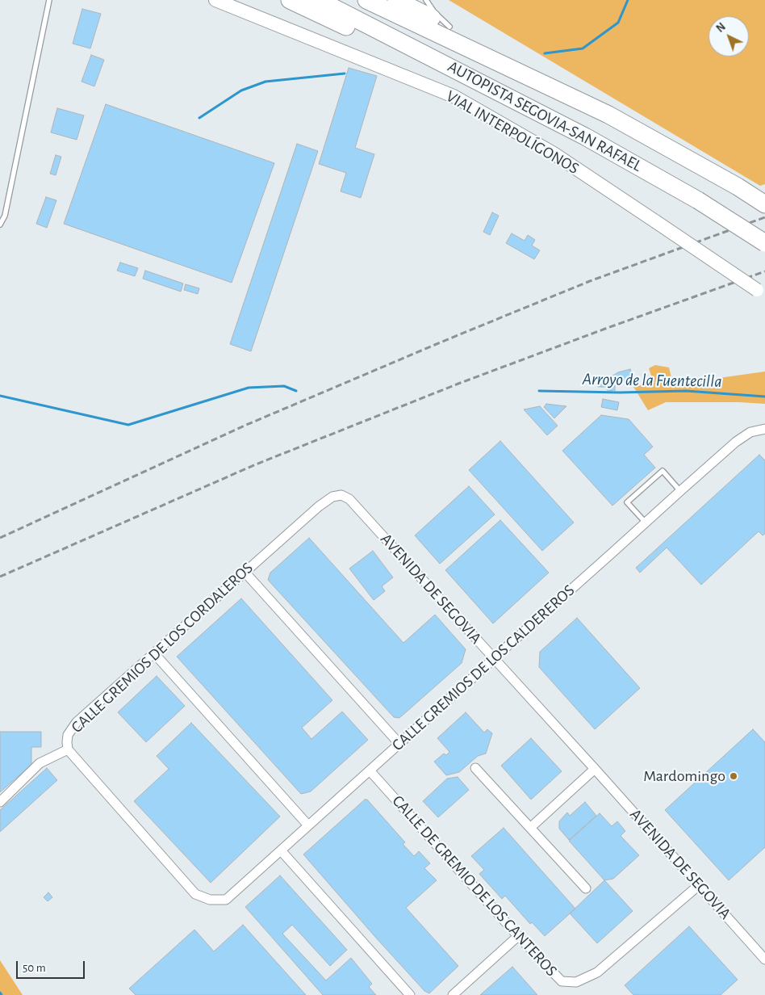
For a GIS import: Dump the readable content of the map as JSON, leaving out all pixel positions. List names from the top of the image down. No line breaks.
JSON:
{"streets":{"highway":["AUTOPISTA SEGOVIA-SAN RAFAEL"],"main road":["VIAL INTERPOLÍGONOS"],"street":["AVENIDA DE SEGOVIA","CALLE GREMIOS DE LOS CORDALEROS","CALLE GREMIOS DE LOS CALDEREROS","CALLE DE GREMIO DE LOS CANTEROS"]},"crossings":[["AVENIDA DE SEGOVIA","CALLE GREMIOS DE LOS CORDALEROS"],["AVENIDA DE SEGOVIA","CALLE GREMIOS DE LOS CALDEREROS"],["AVENIDA DE SEGOVIA","CALLE DE GREMIO DE LOS CANTEROS"],["CALLE GREMIOS DE LOS CORDALEROS","CALLE GREMIOS DE LOS CALDEREROS"],["CALLE GREMIOS DE LOS CALDEREROS","CALLE DE GREMIO DE LOS CANTEROS"]],"water":["Arroyo de la Fuentecilla"],"places":["Mardomingo"],"scale_bar":"50 m","north":"top left"}
